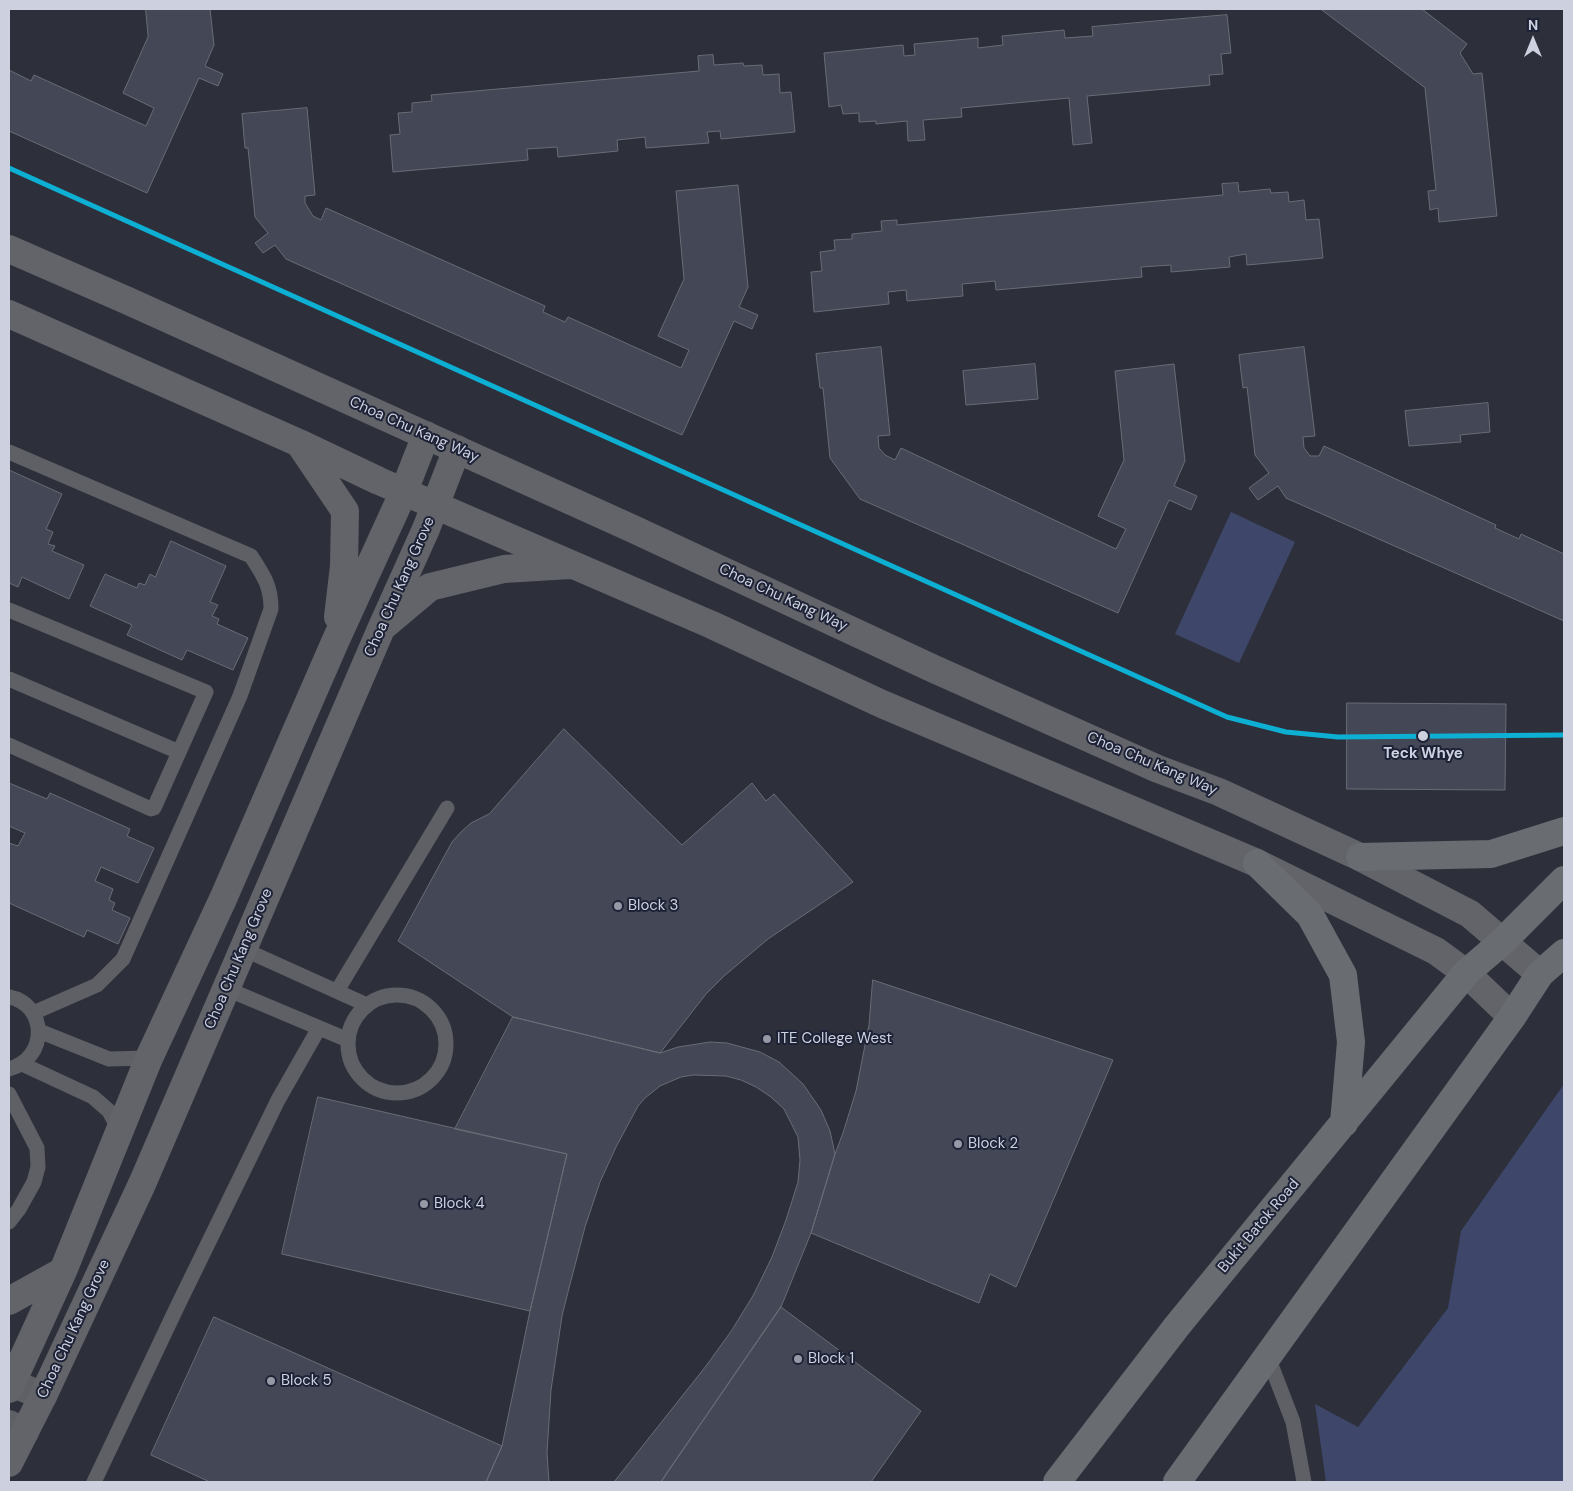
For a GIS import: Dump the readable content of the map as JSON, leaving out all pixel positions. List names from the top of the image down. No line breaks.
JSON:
{"streets":{"main road":["Choa Chu Kang Way","Choa Chu Kang Grove","Bukit Batok Road"]},"crossings":[["Choa Chu Kang Way","Choa Chu Kang Grove"],["Choa Chu Kang Way","Bukit Batok Road"]],"places":["Teck Whye","Block 3","ITE College West","Block 2","Block 4","Block 1","Block 5"],"north":"top"}
